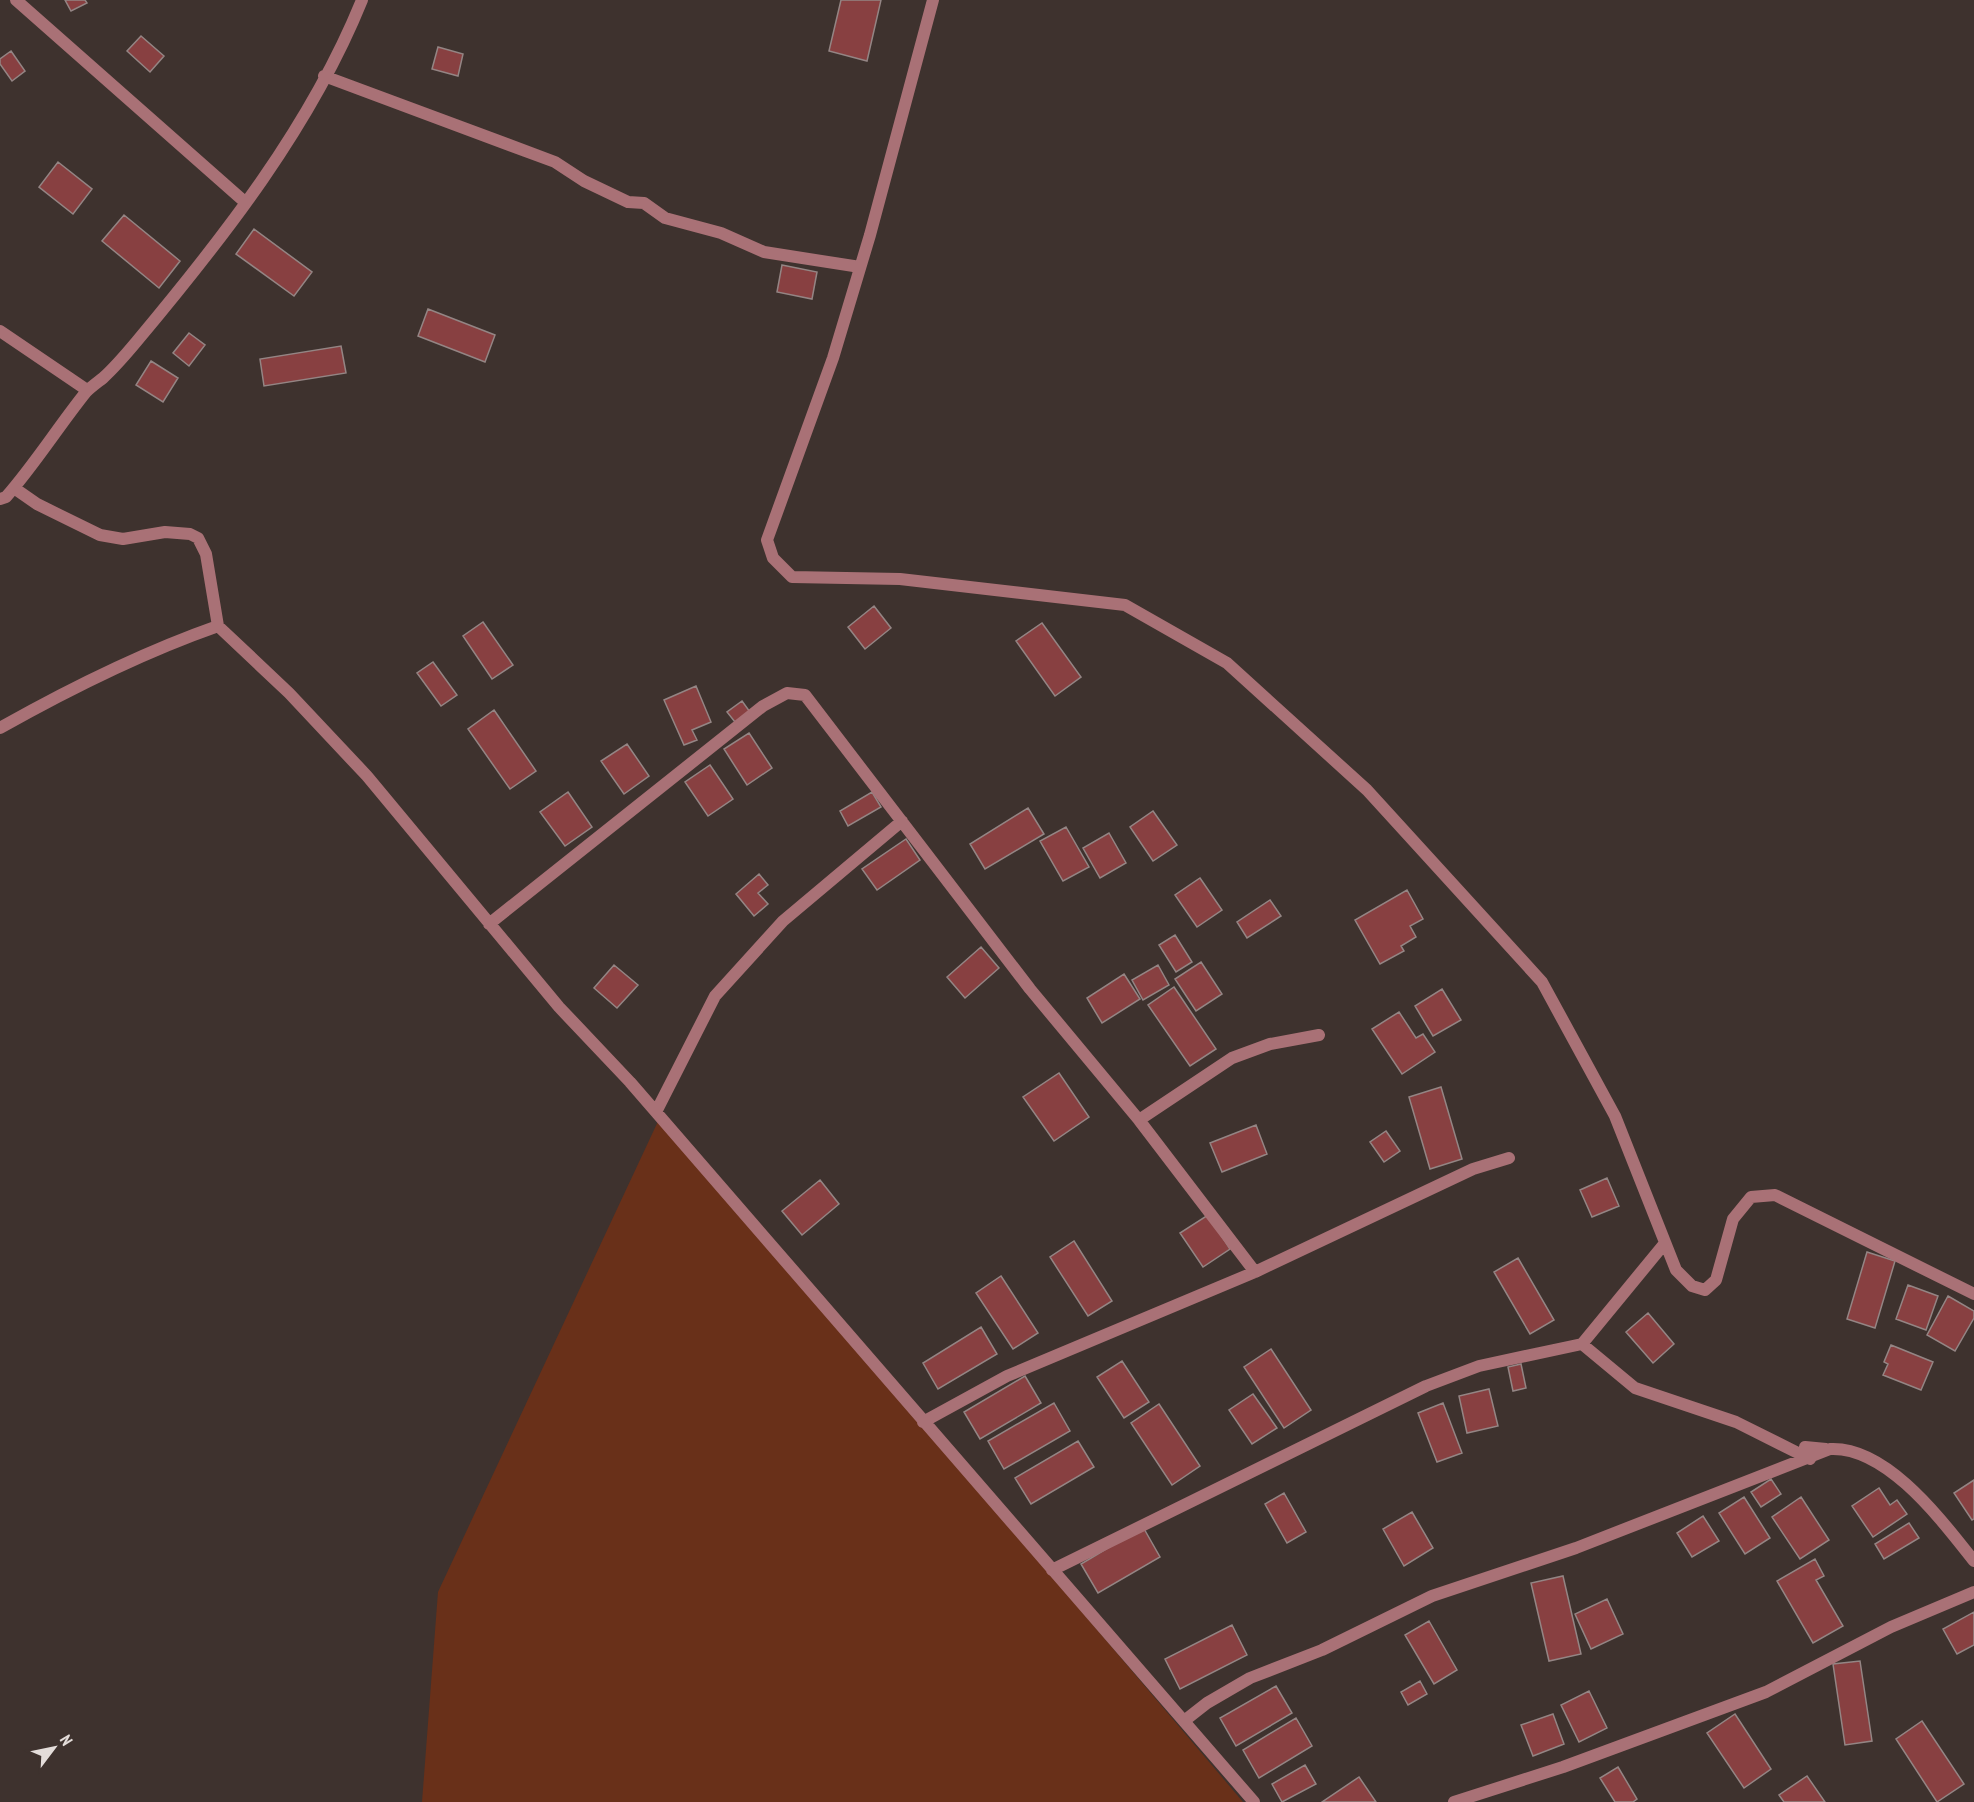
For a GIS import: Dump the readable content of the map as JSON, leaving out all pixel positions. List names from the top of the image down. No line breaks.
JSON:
{"north":"top right"}
